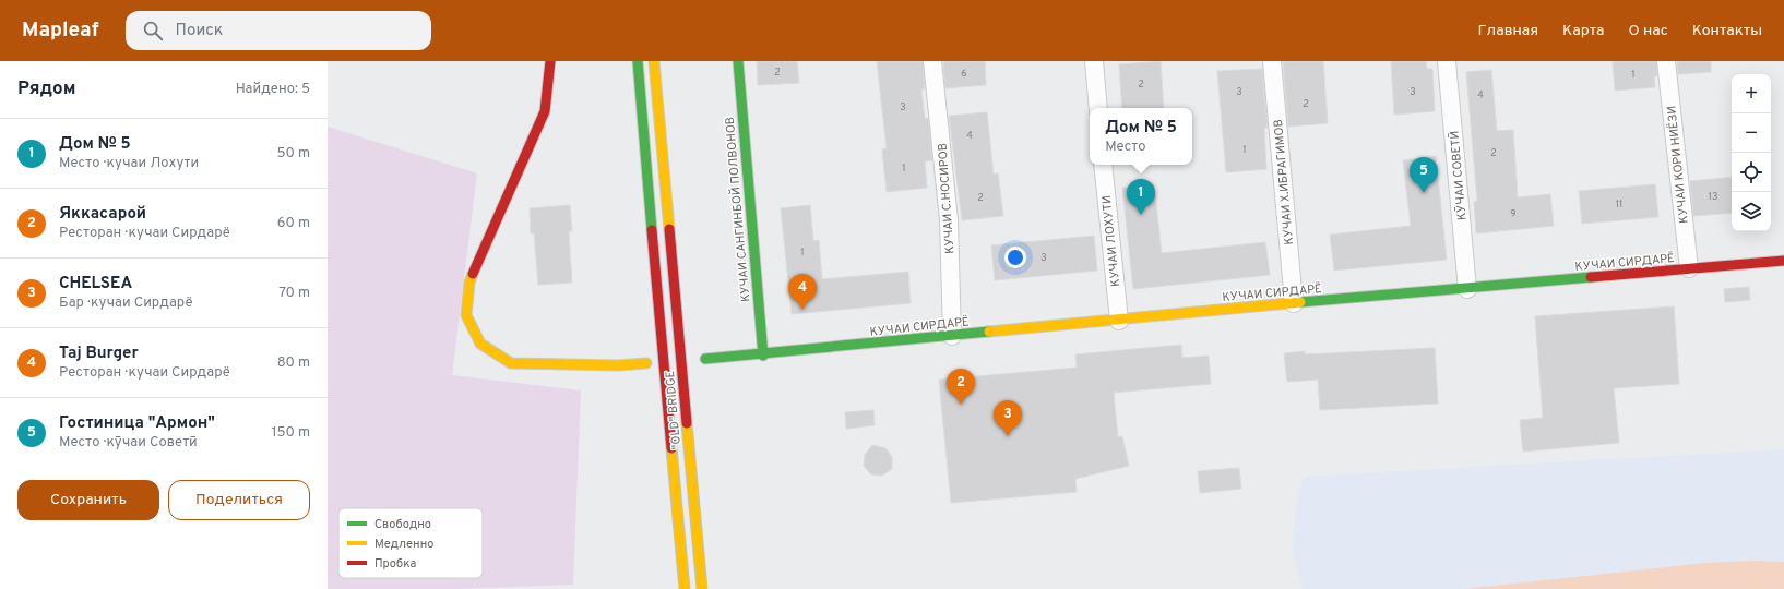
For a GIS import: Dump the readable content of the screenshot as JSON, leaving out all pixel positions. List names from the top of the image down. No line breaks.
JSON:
{"streets":{"main road":["КУЧАИ САНГИНБОЙ ПОЛВОНОВ","КУЧАИ СИРДАРЁ","\"OLD\" BRIDGE"],"street":["КУЧАИ КОРИ НИЁЗИ","КӮЧАИ СОВЕТӢ","КУЧАИ Х.ИБРАГИМОВ","КУЧАИ С.НОСИРОВ","КУЧАИ ЛОХУТИ"]},"crossings":[["КУЧАИ КОРИ НИЁЗИ","КУЧАИ СИРДАРЁ"],["КӮЧАИ СОВЕТӢ","КУЧАИ СИРДАРЁ"],["КУЧАИ Х.ИБРАГИМОВ","КУЧАИ СИРДАРЁ"],["КУЧАИ С.НОСИРОВ","КУЧАИ СИРДАРЁ"],["КУЧАИ САНГИНБОЙ ПОЛВОНОВ","КУЧАИ СИРДАРЁ"],["КУЧАИ ЛОХУТИ","КУЧАИ СИРДАРЁ"]],"house_numbers":["2","6","1","2","3","3","4","2","3","4","1","2","1","13","2","11","9","1","3"],"legend":["Свободно","Медленно","Пробка"],"page":{"header":"Mapleaf","search":"Поиск","nav":["Главная","Карта","О нас","Контакты"],"heading":["Рядом","Найдено: 5"],"map_buttons":["+","−"],"popup":["Дом № 5","Место"],"list":[{"mark":"1","name":"Дом № 5","note":"Место · кучаи Лохути","value":"50 m"},{"mark":"2","name":"Яккасарой","note":"Ресторан · кучаи Сирдарё","value":"60 m"},{"mark":"3","name":"CHELSEA","note":"Бар · кучаи Сирдарё","value":"70 m"},{"mark":"4","name":"Taj Burger","note":"Ресторан · кучаи Сирдарё","value":"80 m"},{"mark":"5","name":"Гостиница \"Армон\"","note":"Место · кӯчаи Советӣ","value":"150 m"}],"pins":["5","1","4","2","3"],"buttons":["Сохранить","Поделиться"]}}
